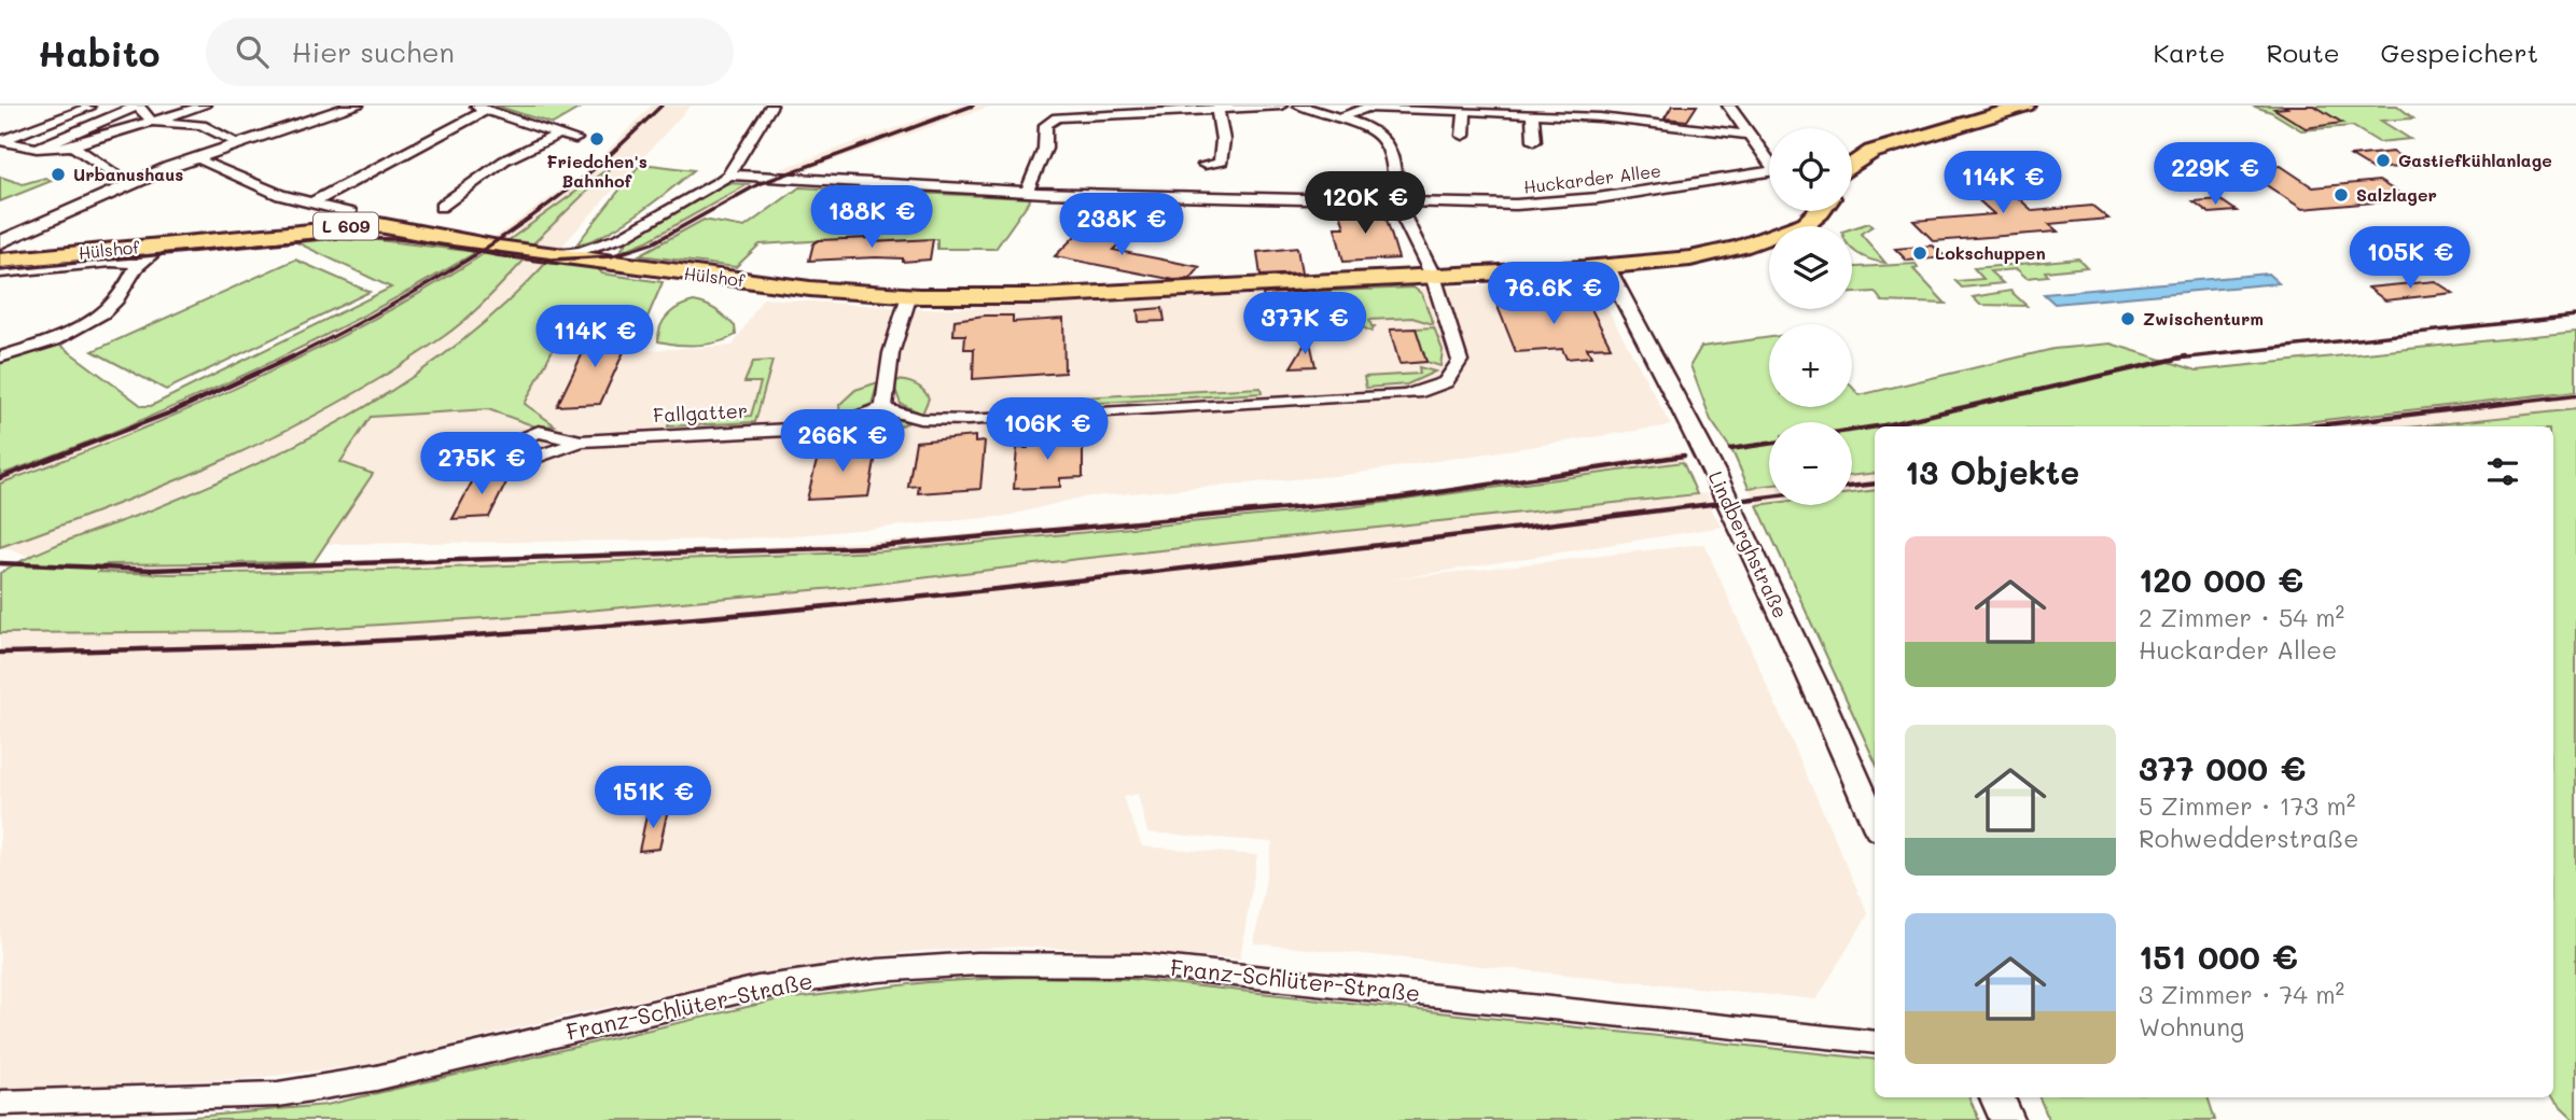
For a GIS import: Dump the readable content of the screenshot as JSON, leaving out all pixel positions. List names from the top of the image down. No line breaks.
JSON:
{"streets":{"main road":["L 609","Hülshof","Lindberghstraße"],"street":["Huckarder Allee","Fallgatter","Franz-Schlüter-Straße"]},"crossings":[["L 609","Hülshof"],["L 609","Lindberghstraße"]],"places":["Friedchen's Bahnhof","Gastiefkühlanlage","Urbanushaus","Salzlager","Lokschuppen","Zwischenturm"],"page":{"header":"Habito","search":"Hier suchen","nav":["Karte","Route","Gespeichert"],"map_buttons":["+","−"],"price":["229K €","114K €","120K €","188K €","238K €","105K €","76.6K €","377K €","114K €","106K €","266K €","275K €","151K €"],"heading":"13 Objekte","list":[{"name":"120 000 €","note":"2 Zimmer · 54 m² · Huckarder Allee"},{"name":"377 000 €","note":"5 Zimmer · 173 m² · Rohwedderstraße"},{"name":"151 000 €","note":"3 Zimmer · 74 m² · Wohnung"}]}}
